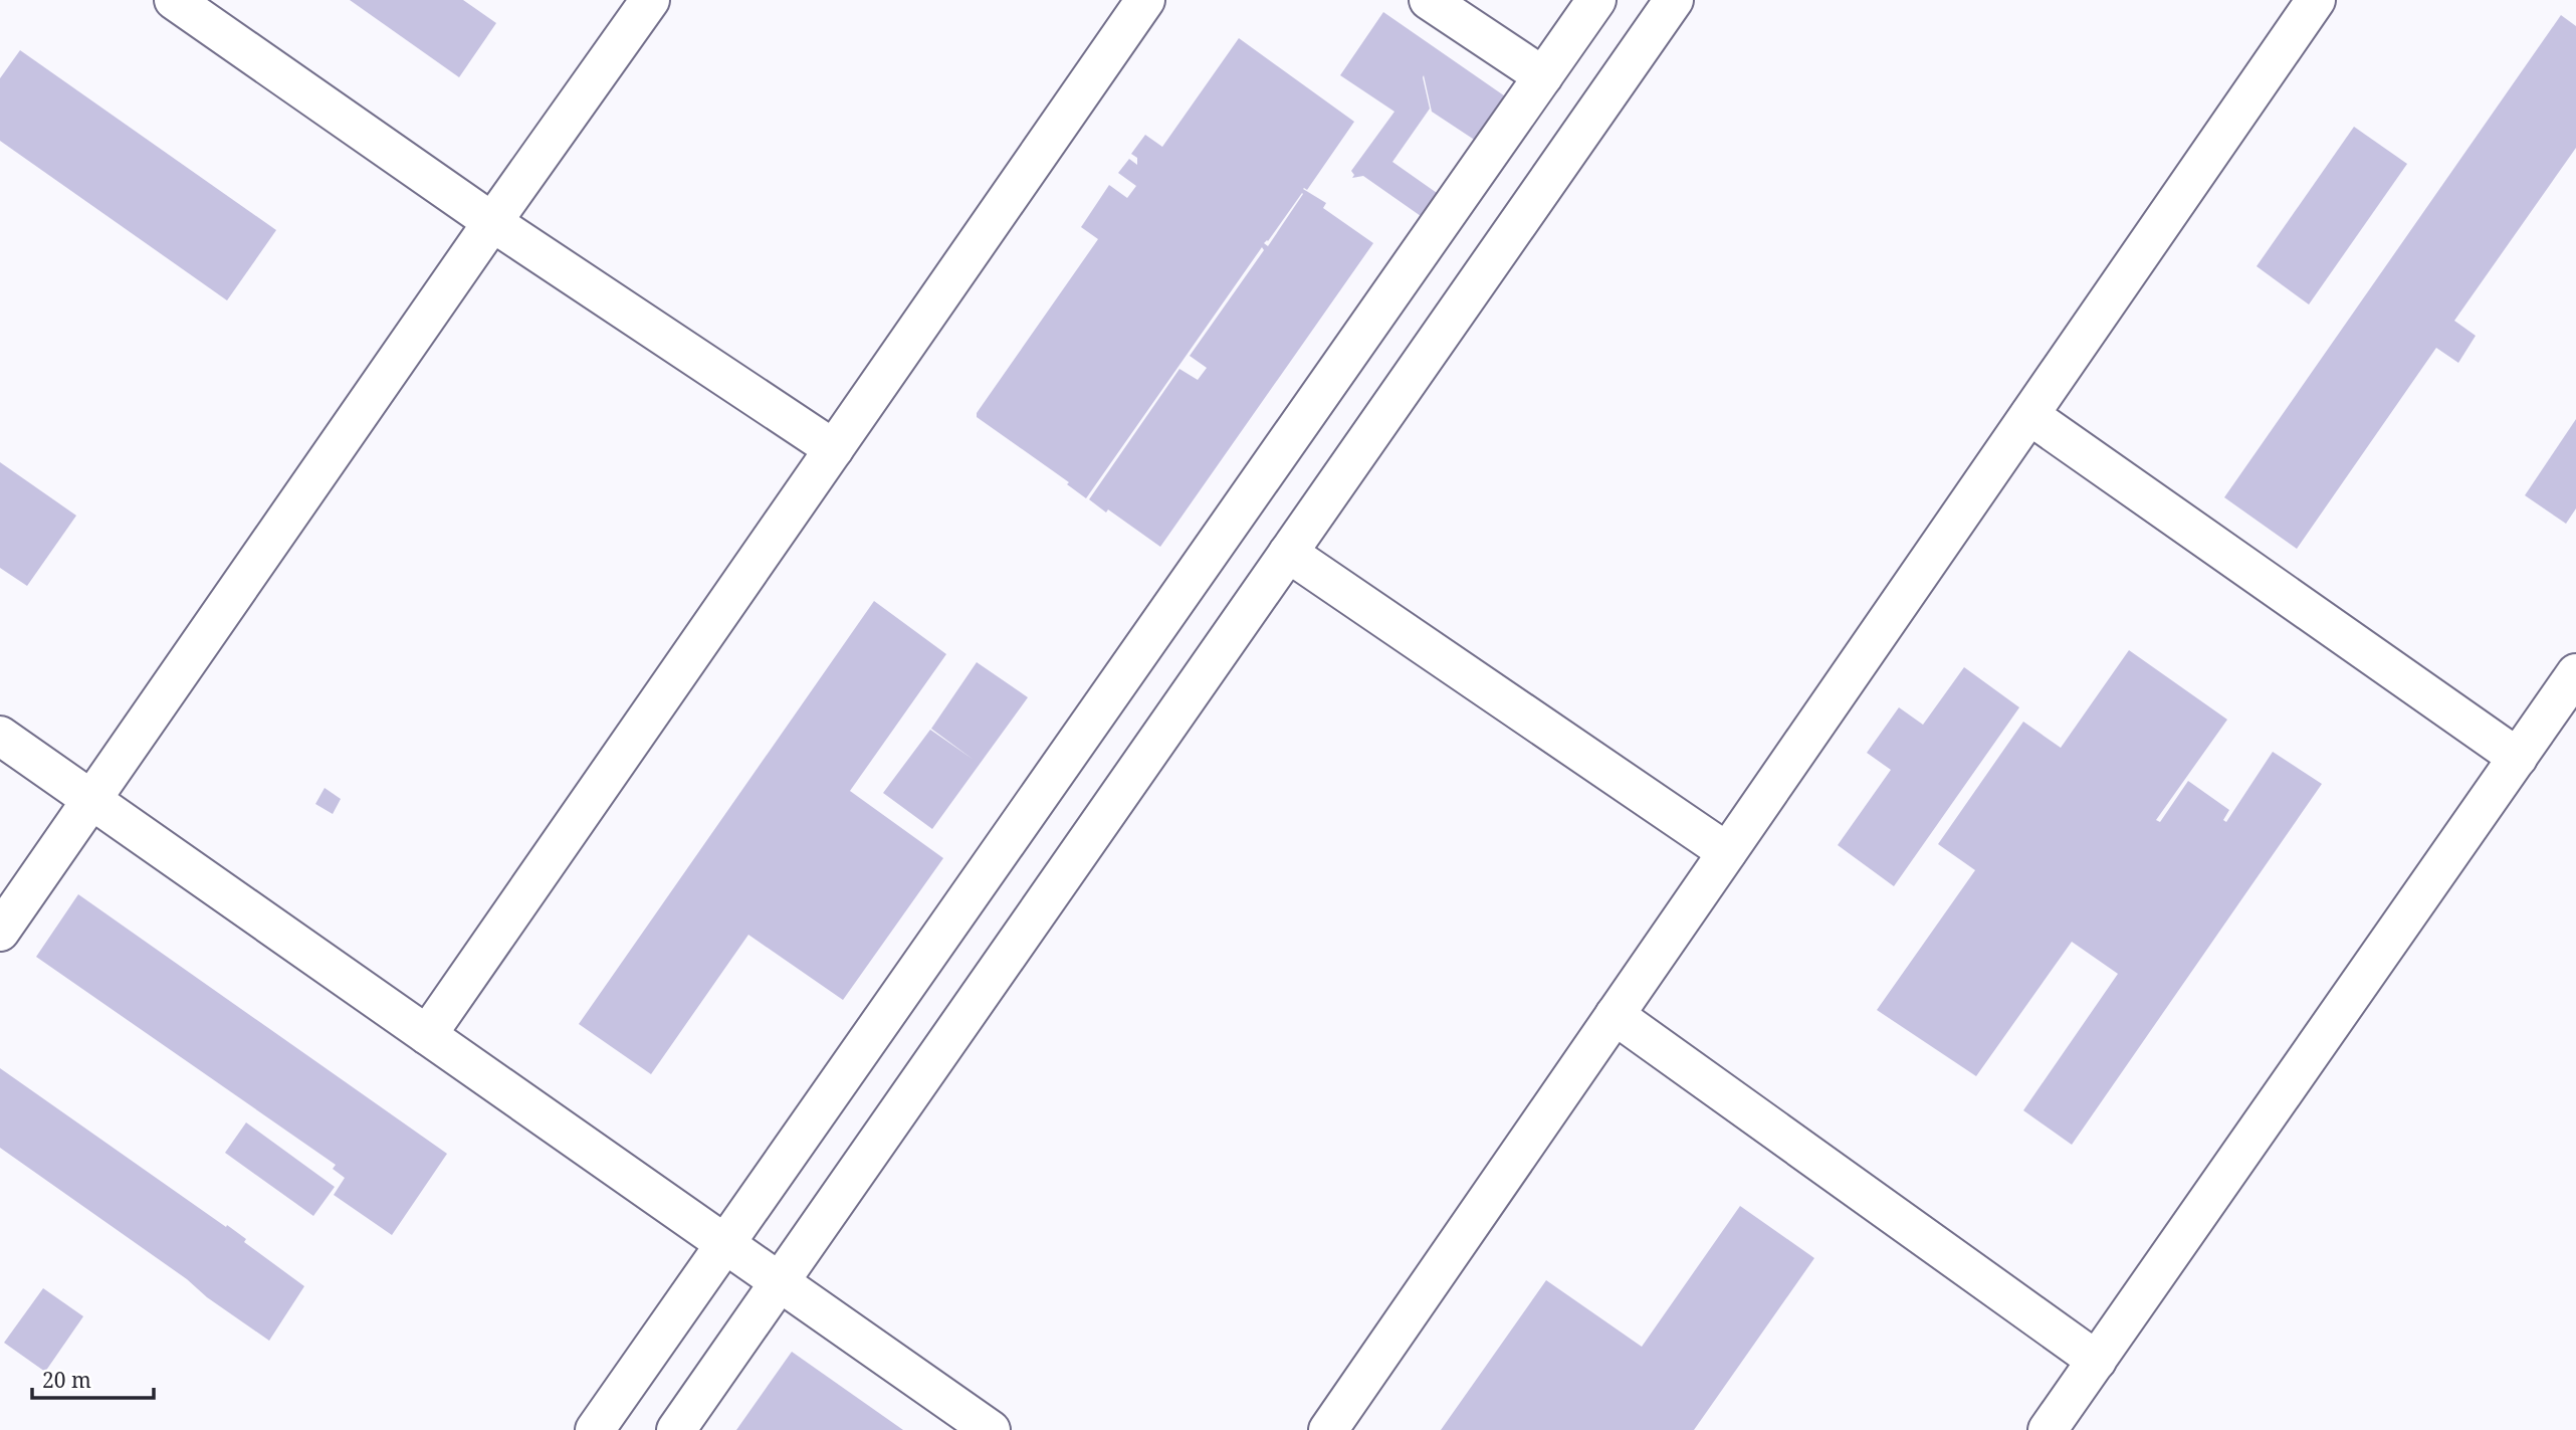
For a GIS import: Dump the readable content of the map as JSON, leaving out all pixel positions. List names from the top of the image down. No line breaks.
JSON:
{"scale_bar":"20 m"}
